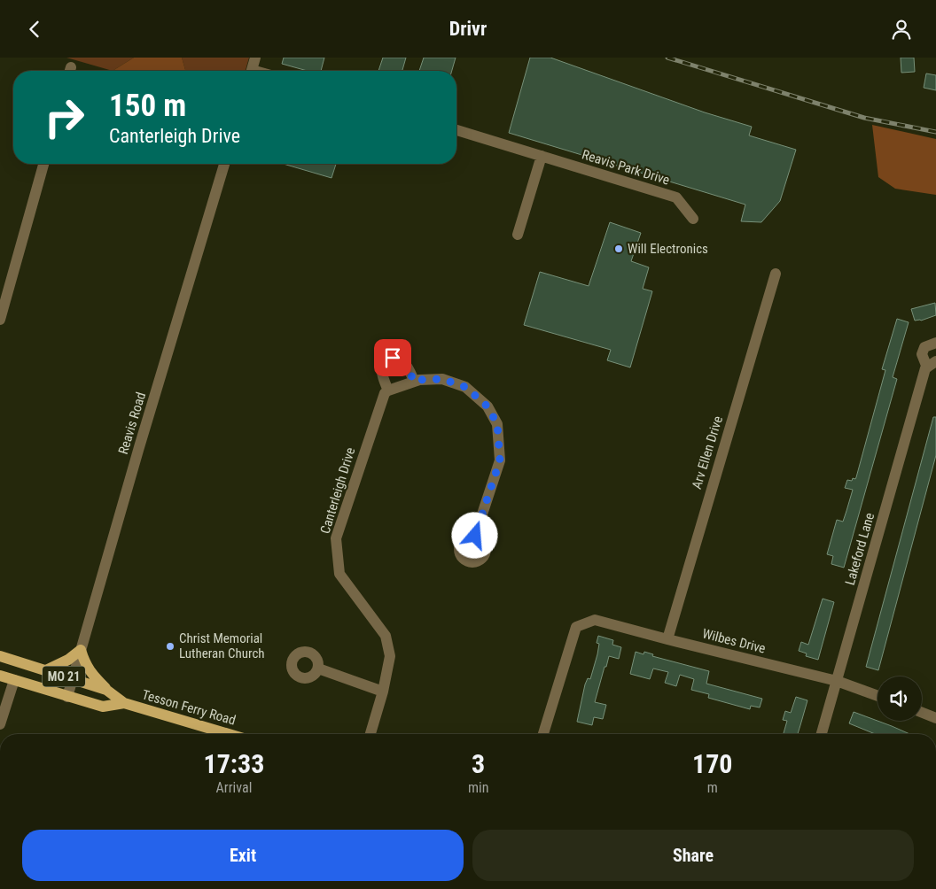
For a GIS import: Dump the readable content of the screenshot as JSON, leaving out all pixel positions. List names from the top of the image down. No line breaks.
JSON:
{"streets":{"main road":["MO 21","Tesson Ferry Road"],"street":["Reavis Park Drive","Reavis Road","Arv Ellen Drive","Canterleigh Drive","Lakeford Lane","Wilbes Drive"]},"crossings":[["Reavis Road","Tesson Ferry Road"],["Arv Ellen Drive","Wilbes Drive"],["Lakeford Lane","Wilbes Drive"]],"places":["Will Electronics","Christ Memorial Lutheran Church"],"page":{"header":"Drivr","turn":["150 m","Canterleigh Drive"],"eta":["17:33","Arrival","3","min","170","m"],"buttons":["Exit","Share"]}}
